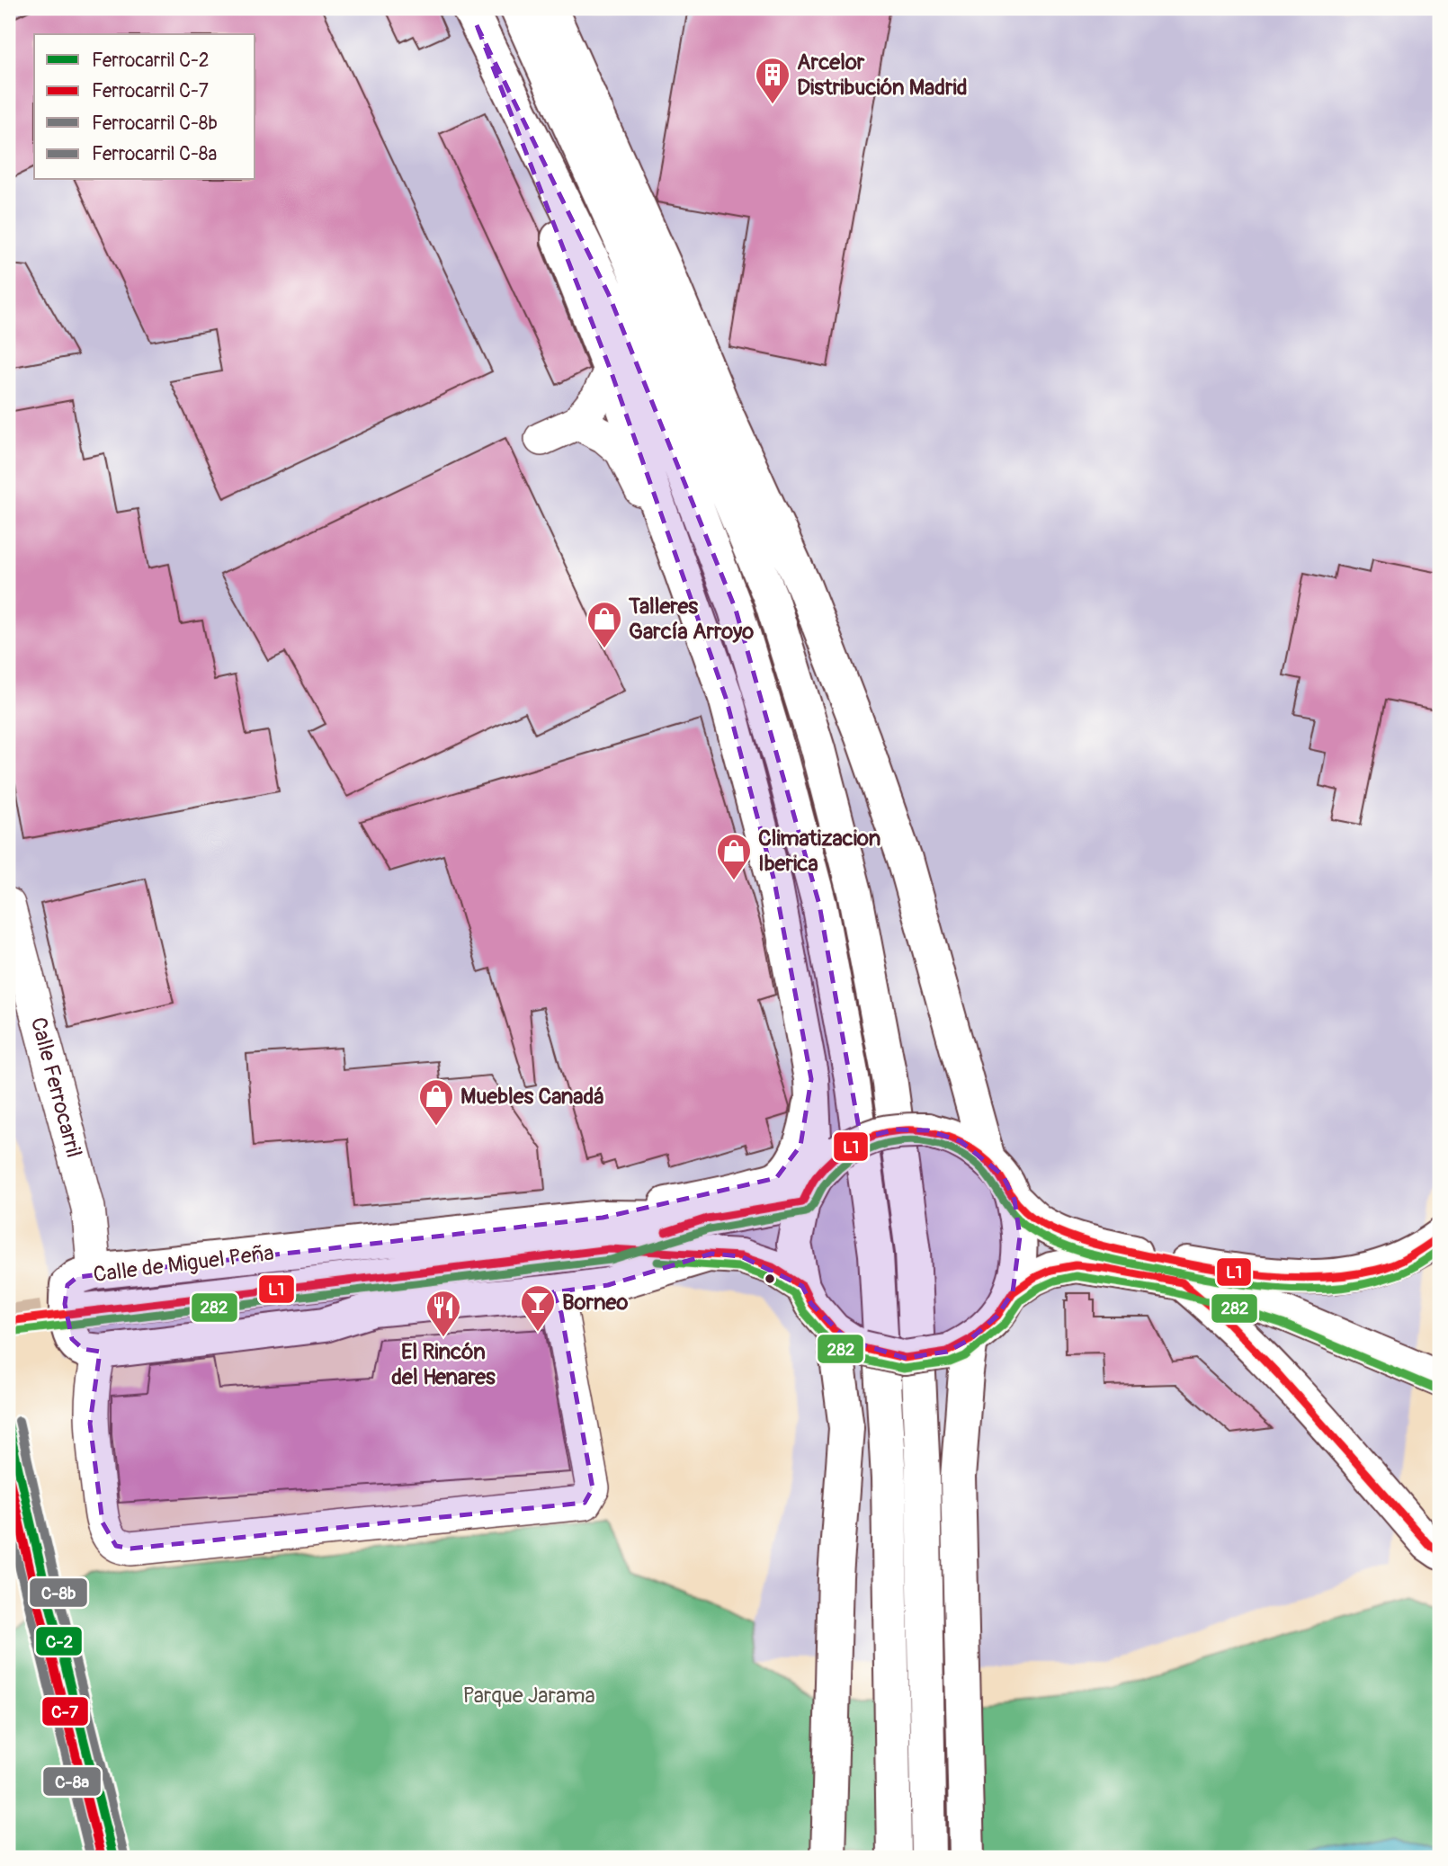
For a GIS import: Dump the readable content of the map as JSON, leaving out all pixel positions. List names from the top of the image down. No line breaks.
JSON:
{"streets":{"main road":["Calle de Miguel Peña"],"street":["Calle Ferrocarril"]},"crossings":[["Calle Ferrocarril","Calle de Miguel Peña"]],"parks":["Parque Jarama"],"places":{"building":["Arcelor Distribución Madrid"],"shop":["Talleres García Arroyo","Climatizacion Iberica","Muebles Canadá"],"bar":["Borneo"],"restaurant":["El Rincón del Henares"]},"lines":["transit line L1","transit line 282","rail line C-8b","rail line C-2","rail line C-7","rail line C-8a"],"legend":["Ferrocarril C-2","Ferrocarril C-7","Ferrocarril C-8b","Ferrocarril C-8a"]}
